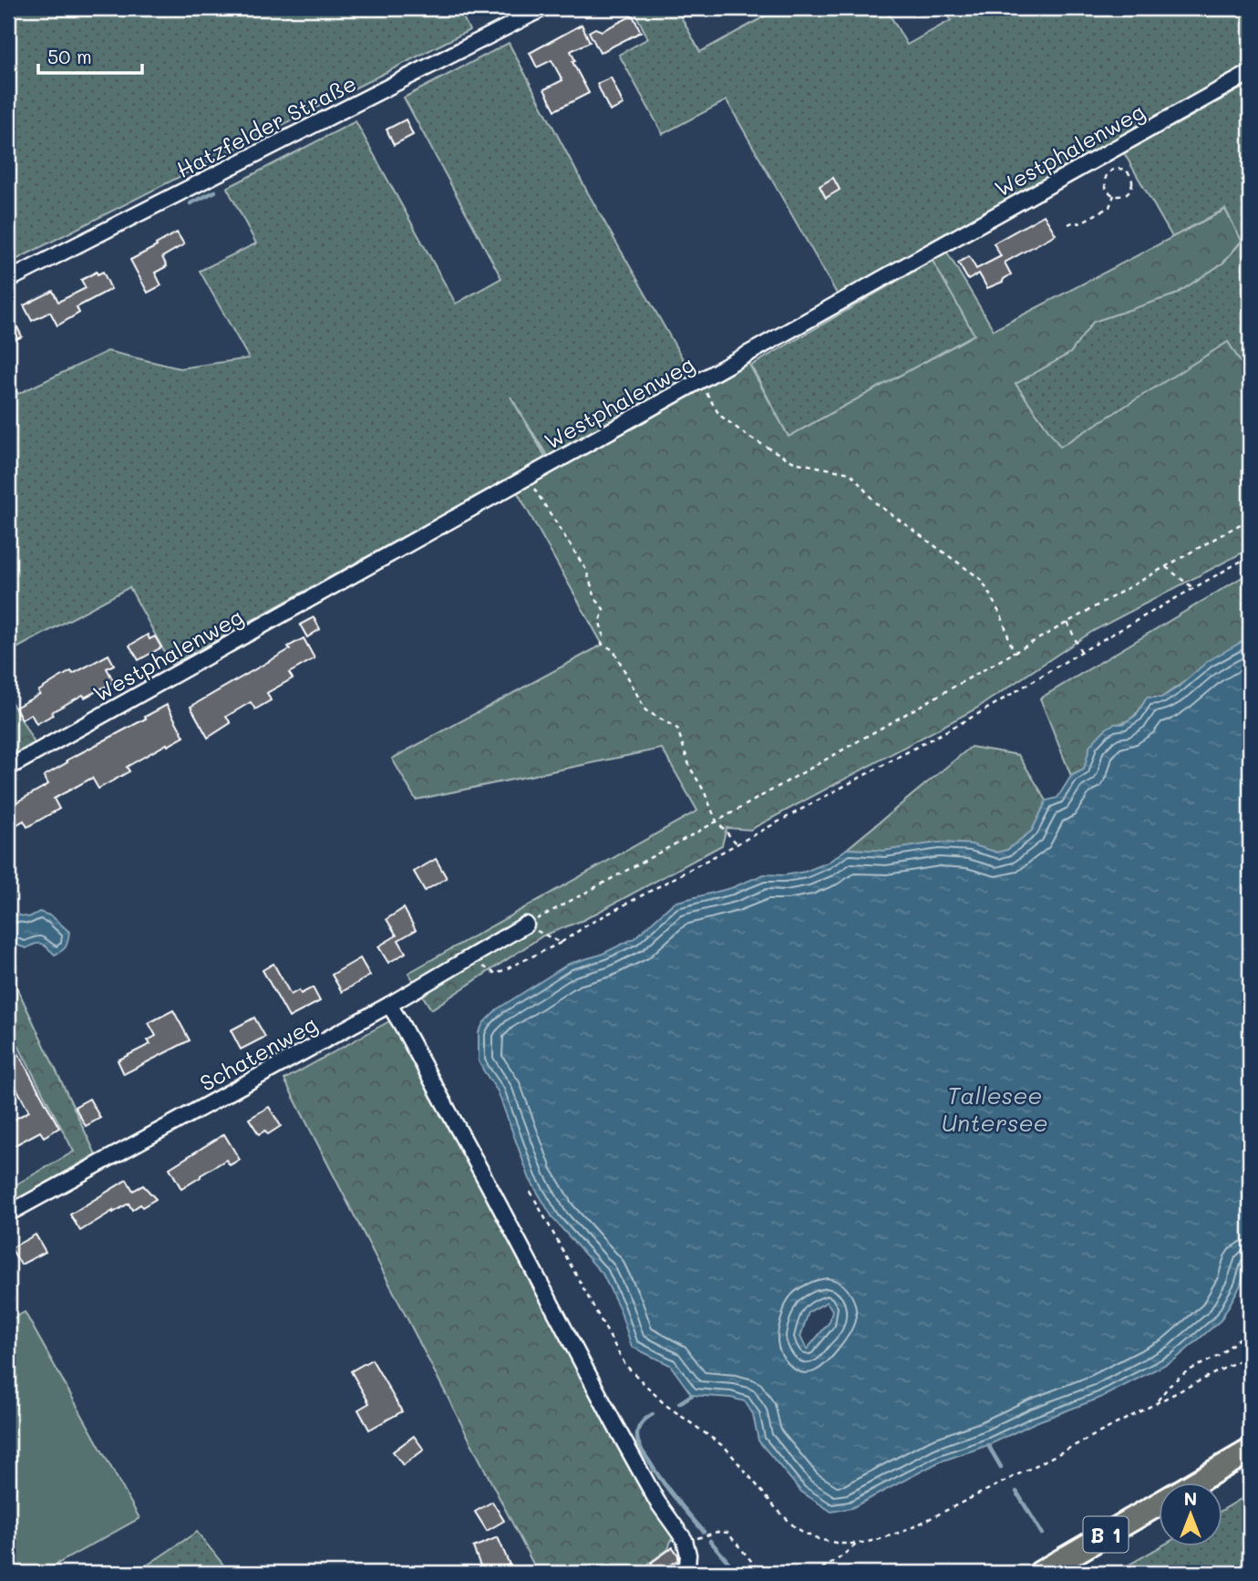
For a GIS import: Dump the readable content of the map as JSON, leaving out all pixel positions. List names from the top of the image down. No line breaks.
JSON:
{"streets":{"highway":["B 1"],"street":["Hatzfelder Straße","Westphalenweg","Schatenweg"]},"water":["Tallesee Untersee"],"scale_bar":"50 m","north":"top"}
